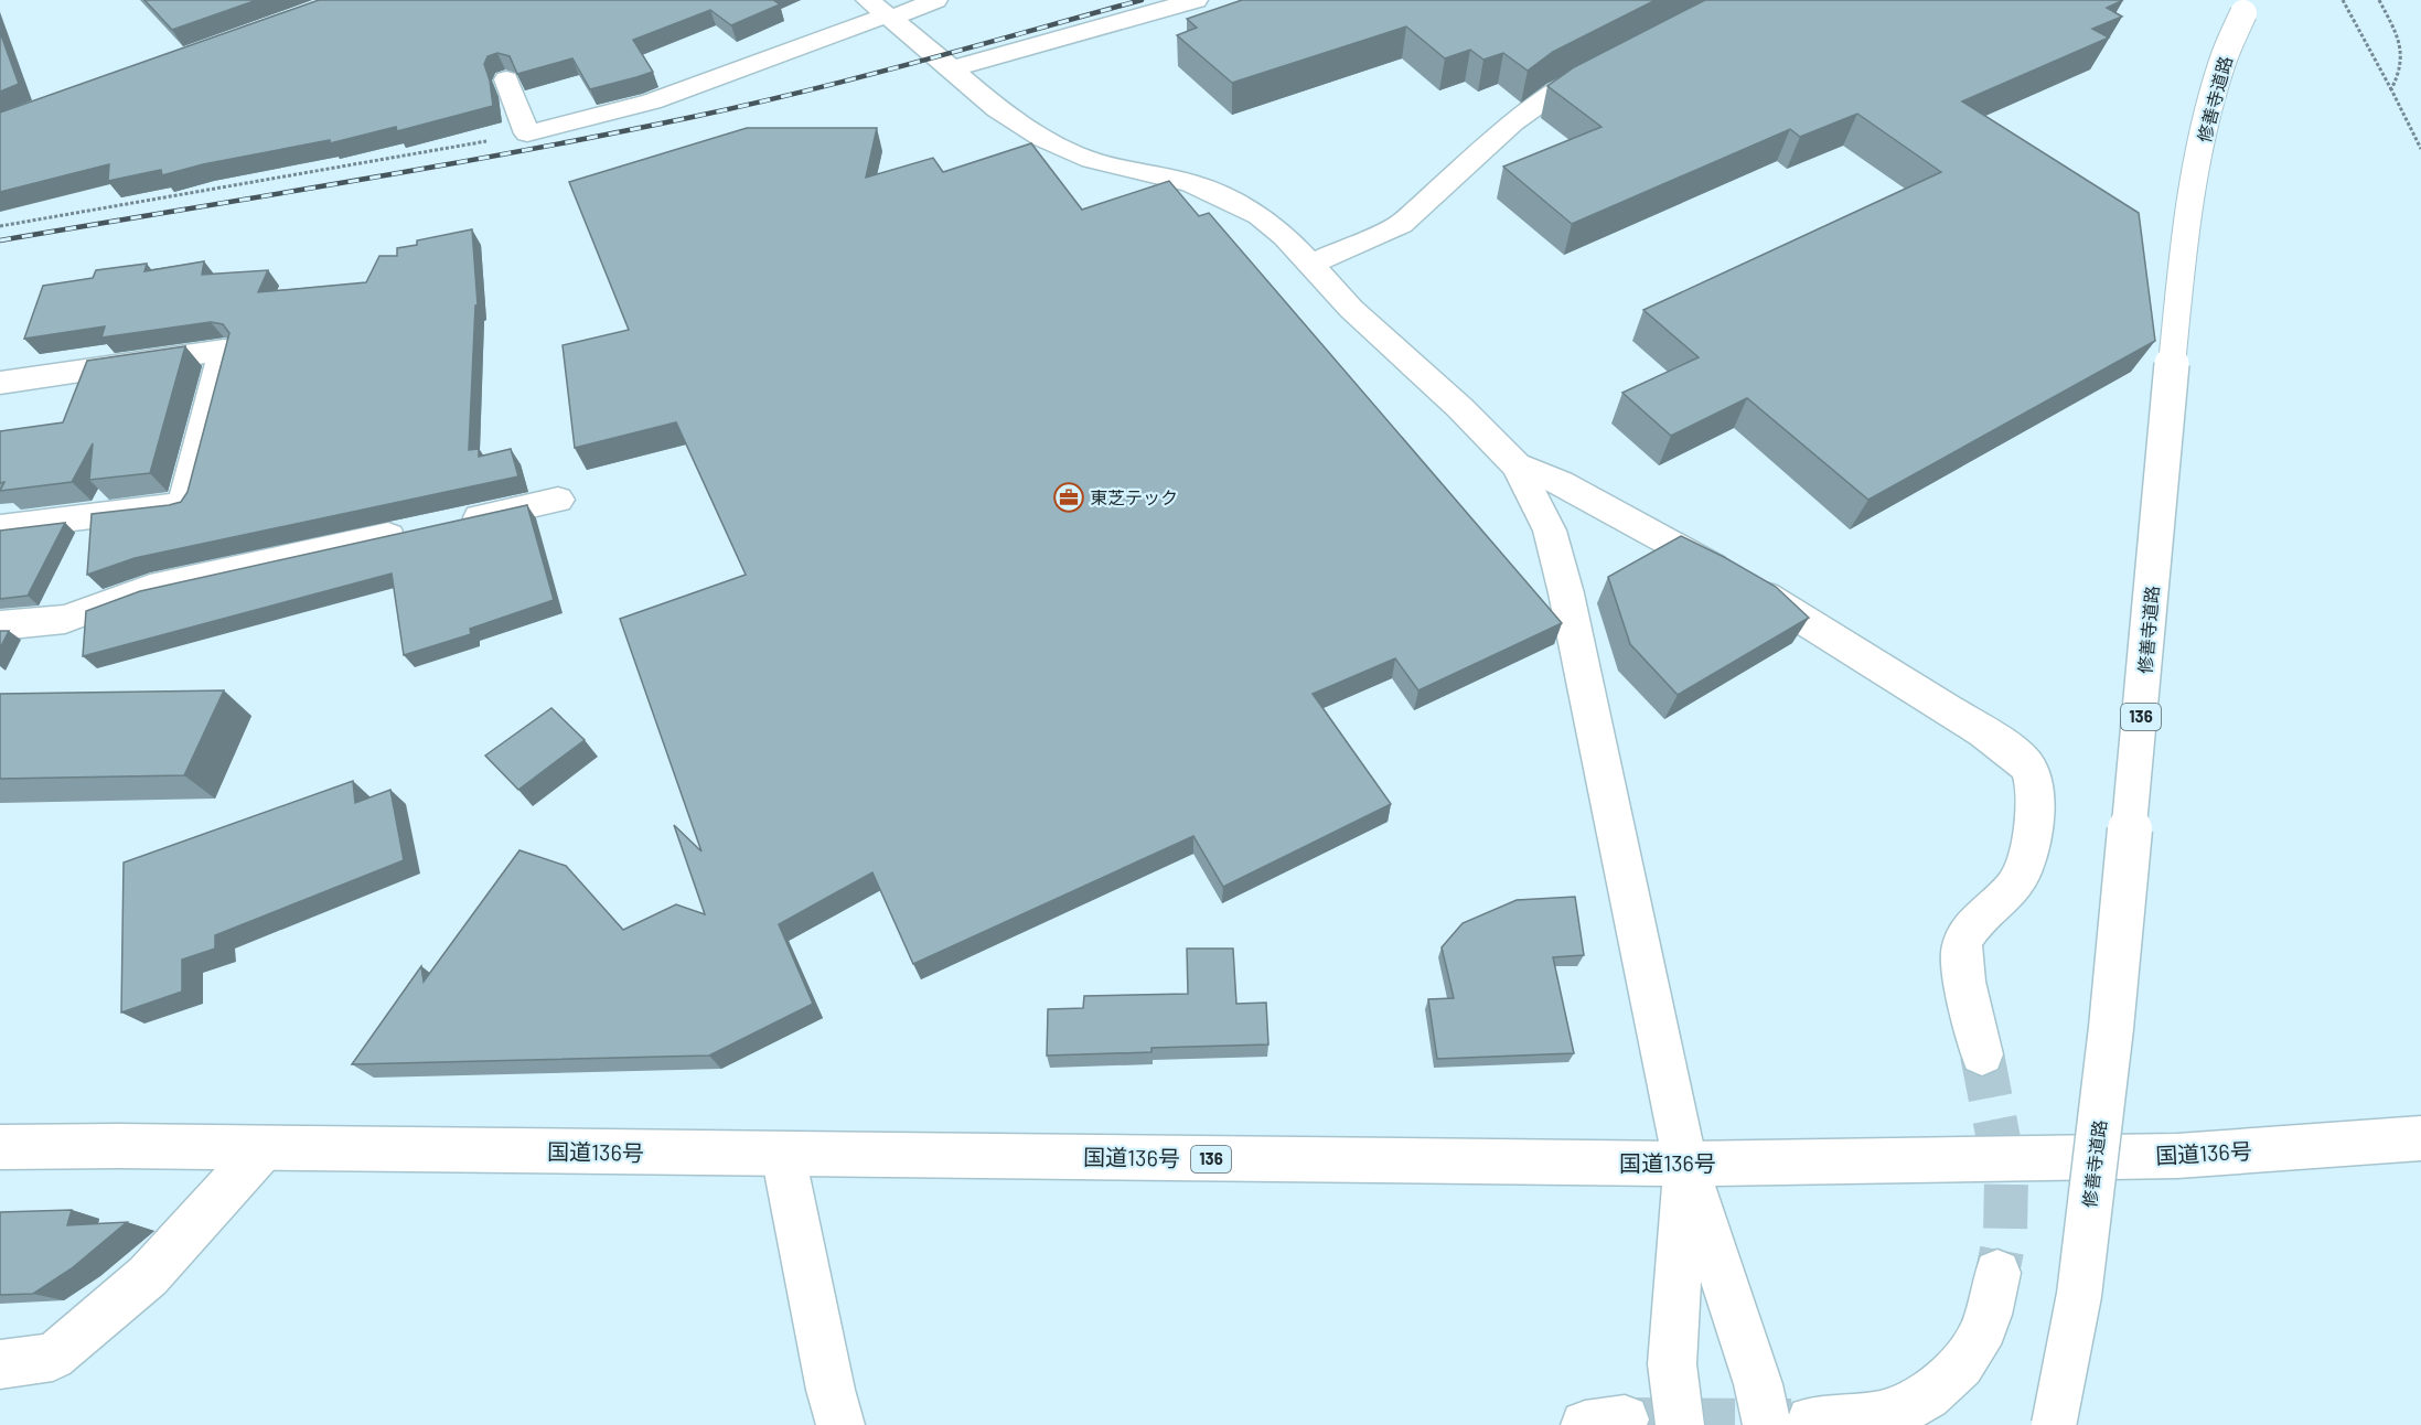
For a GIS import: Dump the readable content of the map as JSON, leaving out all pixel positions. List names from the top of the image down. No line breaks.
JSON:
{"streets":{"main road":["修善寺道路","136","国道136号"]},"places":{"office":["東芝テック"]}}
